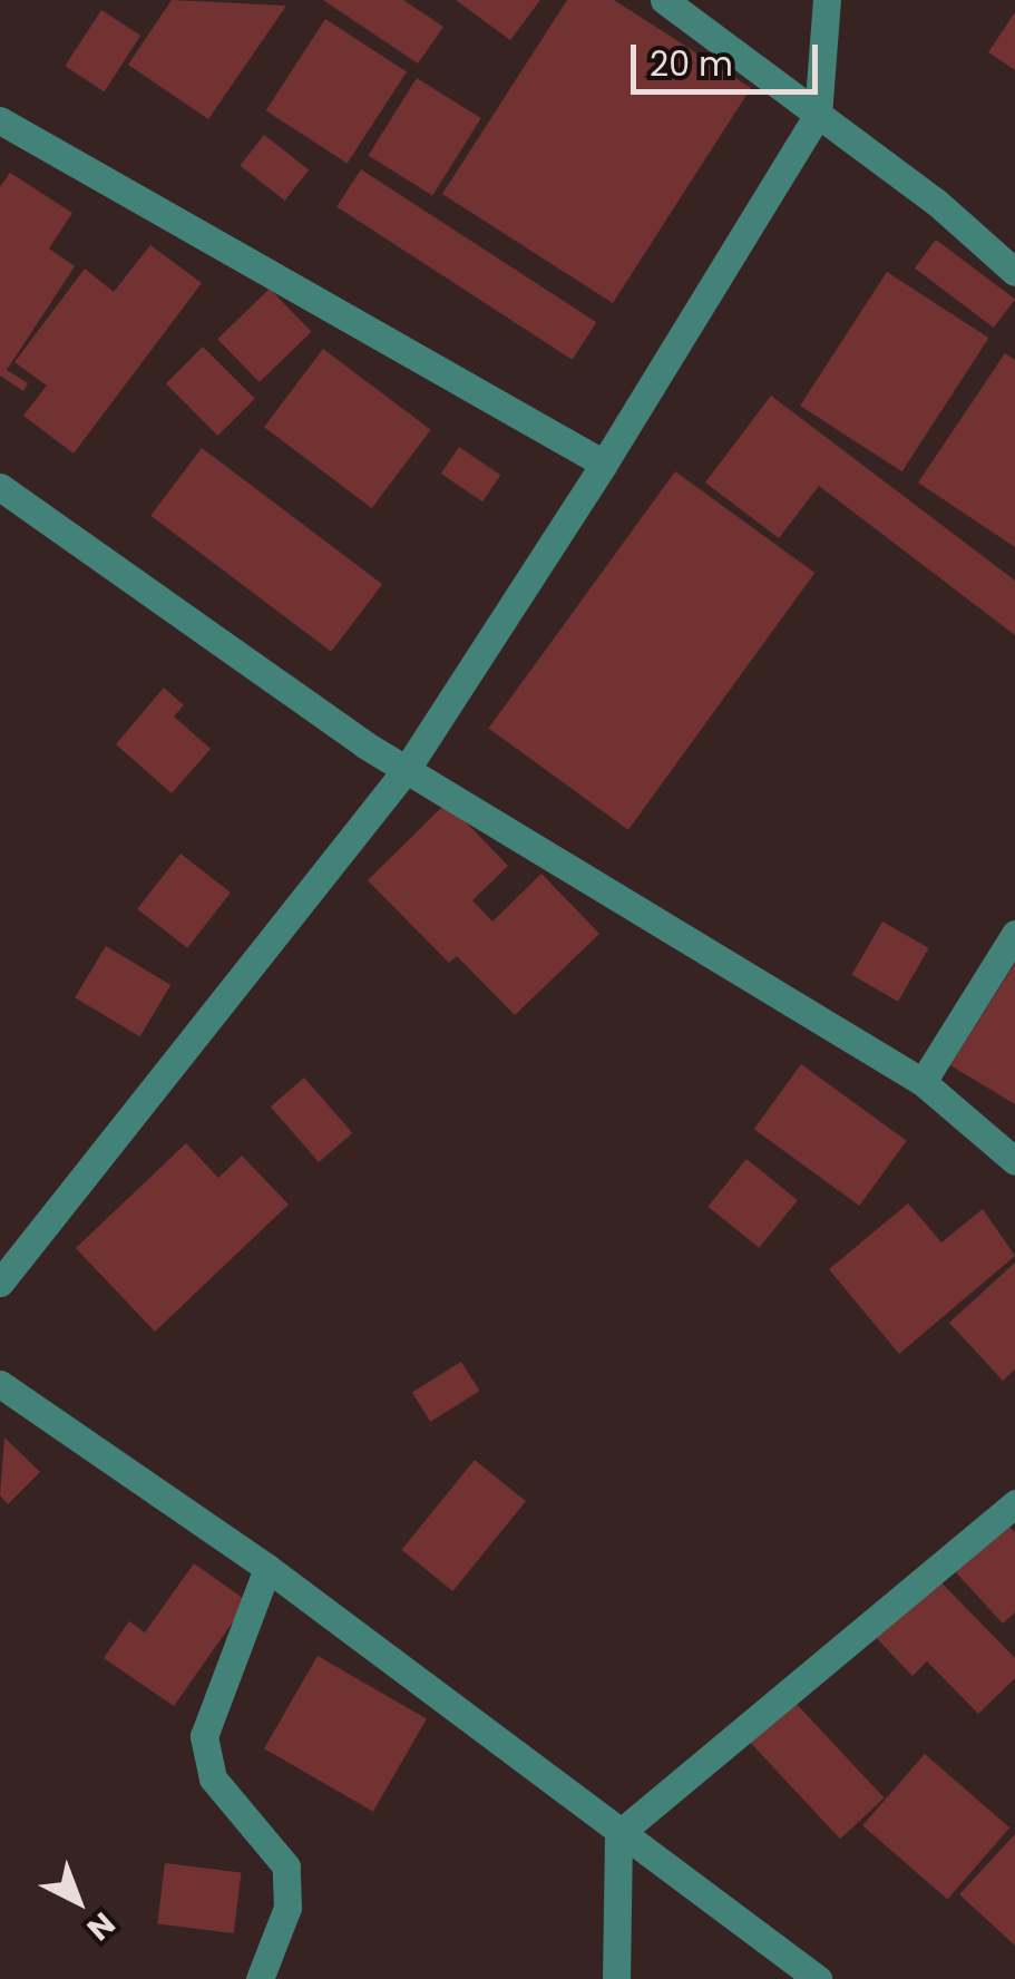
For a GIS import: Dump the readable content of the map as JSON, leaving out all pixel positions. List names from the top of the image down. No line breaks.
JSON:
{"scale_bar":"20 m","north":"bottom right"}
